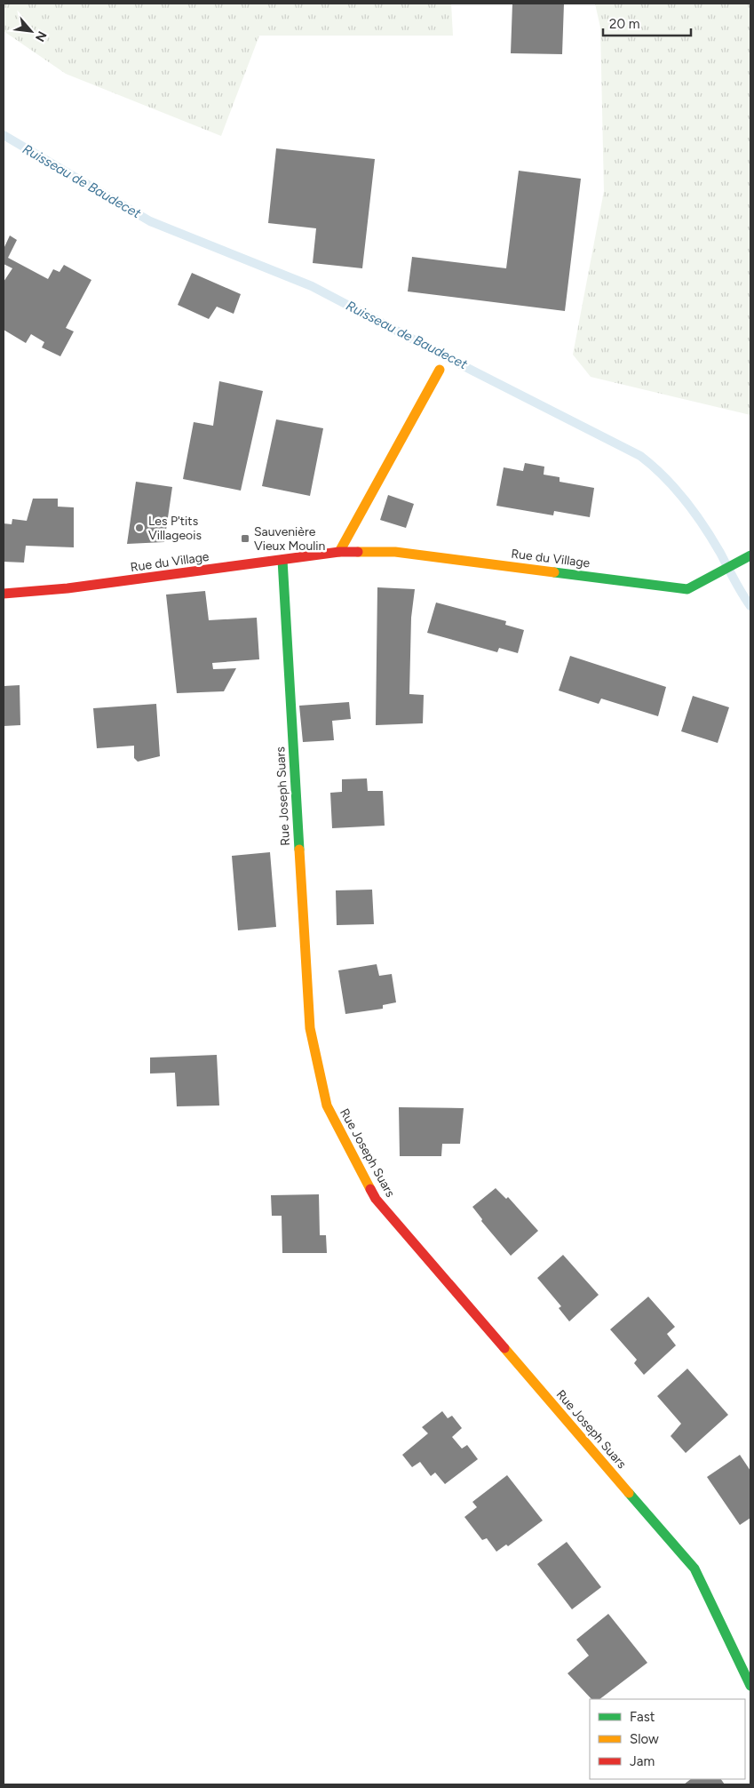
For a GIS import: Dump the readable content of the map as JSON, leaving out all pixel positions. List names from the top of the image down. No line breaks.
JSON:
{"streets":{"street":["Rue du Village","Rue Joseph Suars"]},"crossings":[["Rue du Village","Rue Joseph Suars"]],"water":["Ruisseau de Baudecet"],"places":{"other":["Les P'tits Villageois"],"transit":["Sauvenière Vieux Moulin"]},"legend":["Fast","Slow","Jam"],"scale_bar":"20 m","north":"bottom right"}
